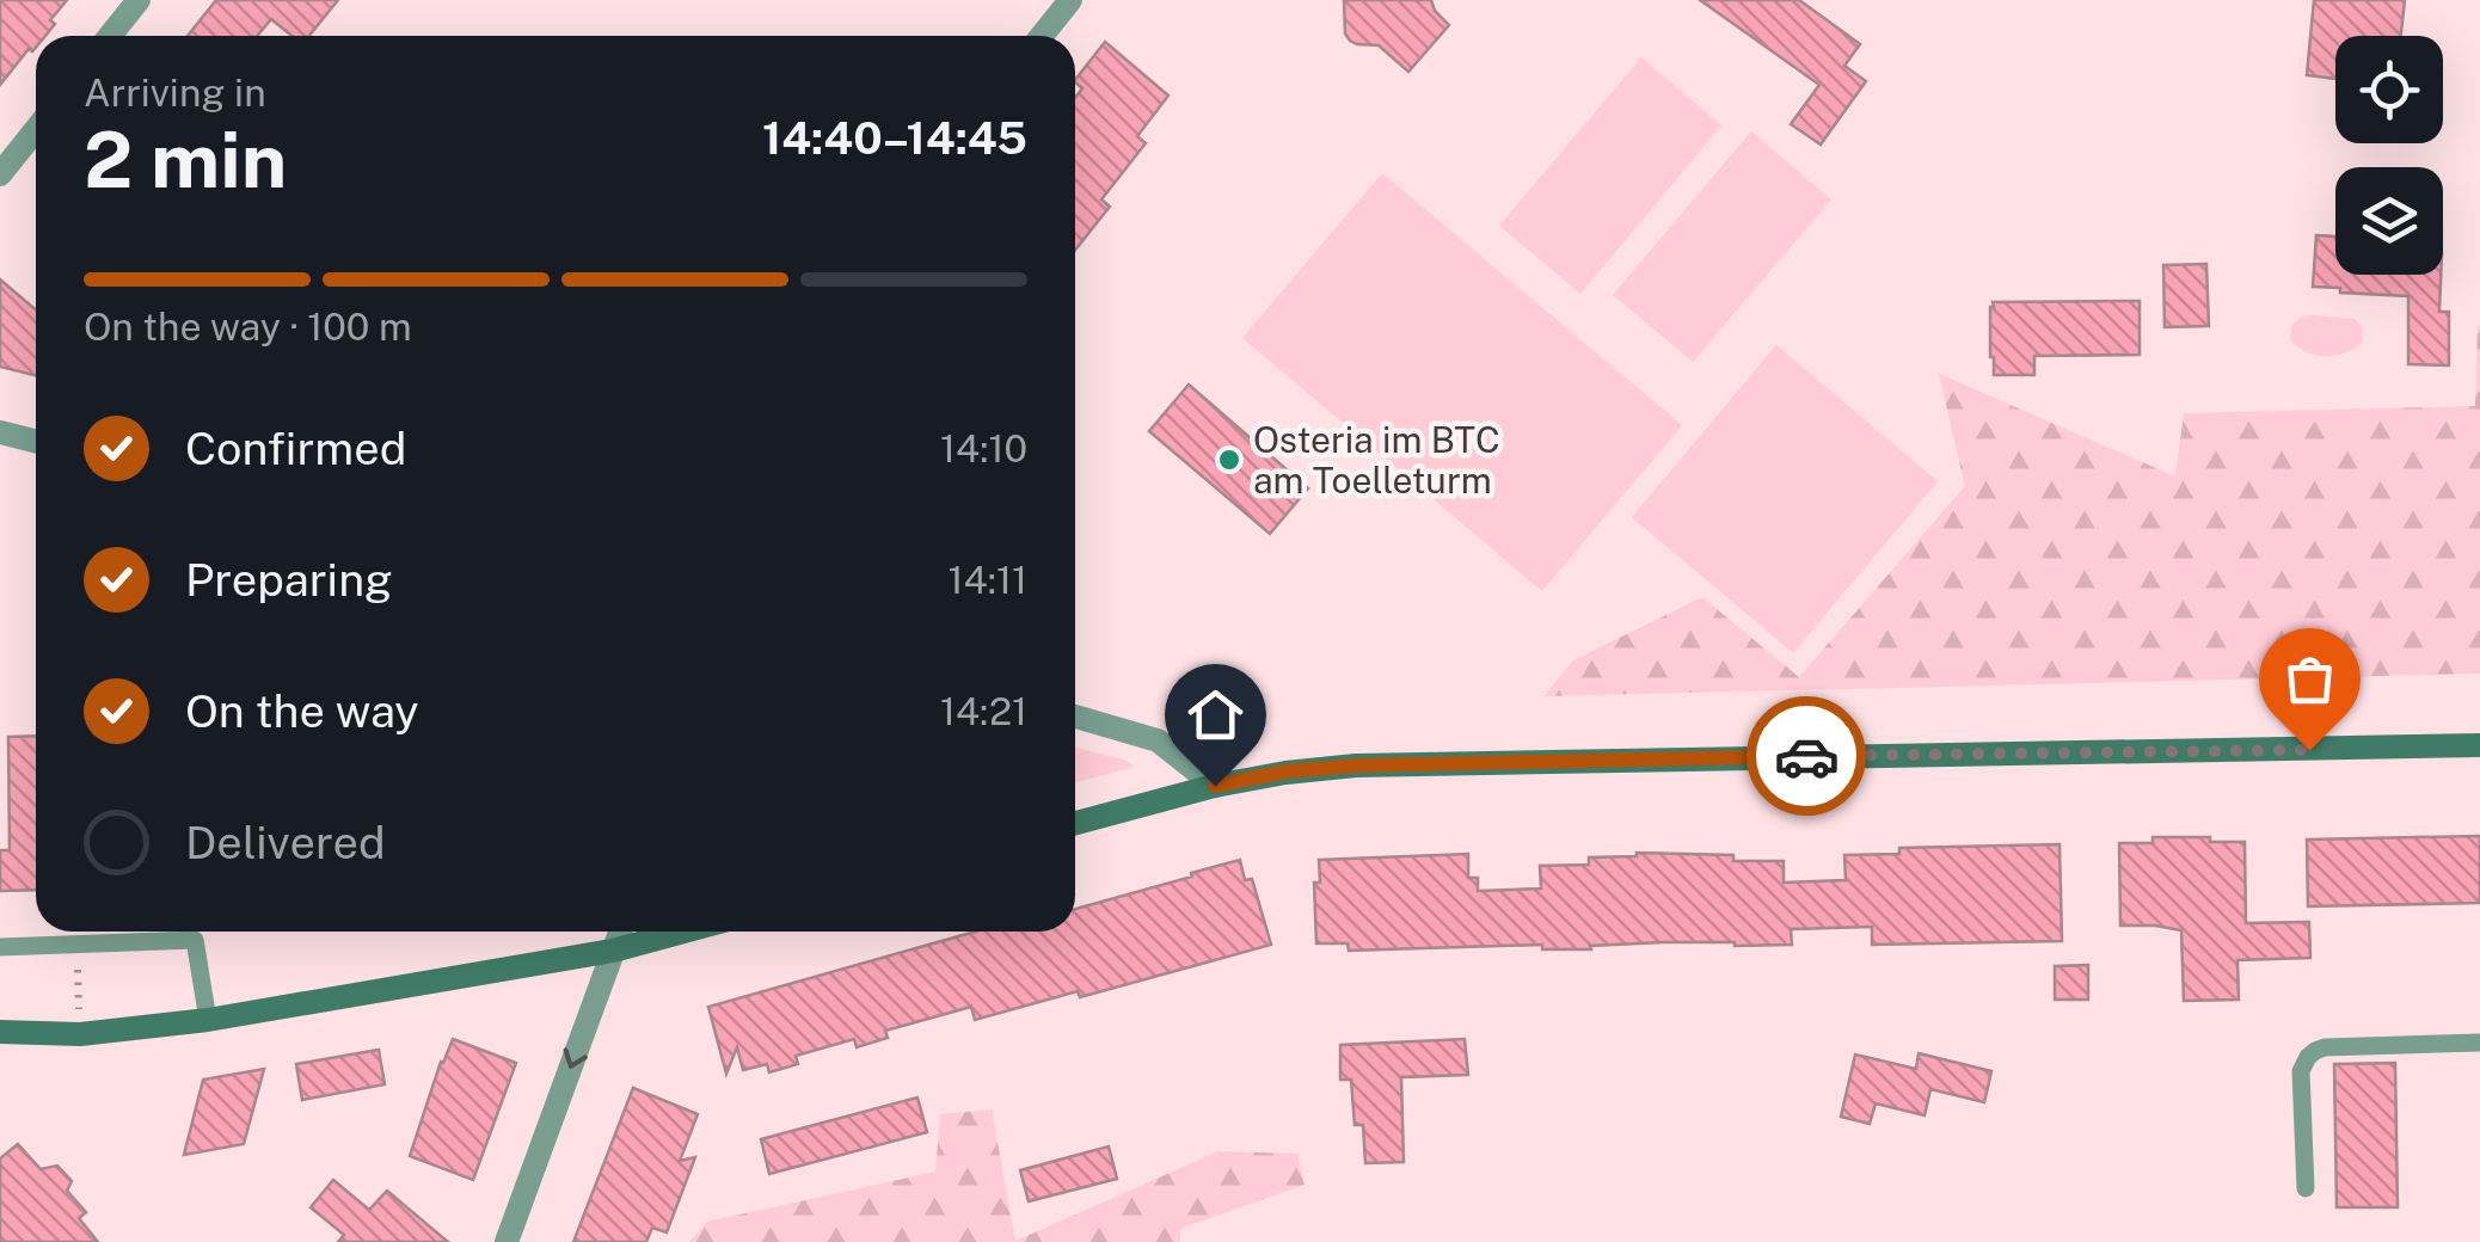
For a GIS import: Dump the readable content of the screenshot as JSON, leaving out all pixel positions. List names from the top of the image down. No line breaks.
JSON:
{"places":["Osteria im BTC am Toelleturm"],"page":{"heading":["2 min","Arriving in","14:40–14:45"],"bar":"On the way · 100 m","list":[["Confirmed","14:10"],["Preparing","14:11"],["On the way","14:21"],"Delivered"]}}
